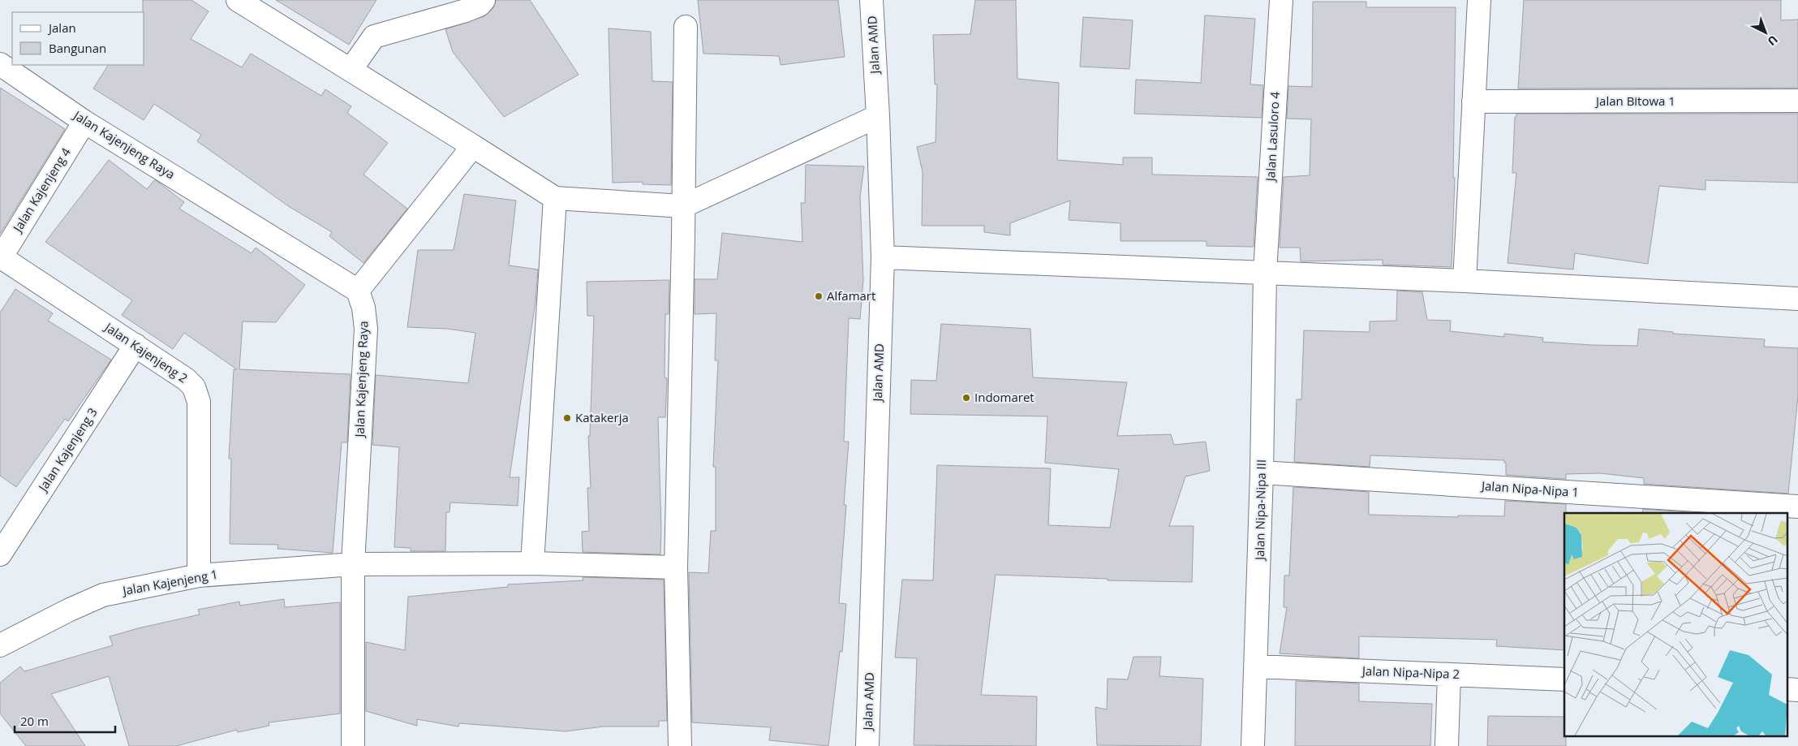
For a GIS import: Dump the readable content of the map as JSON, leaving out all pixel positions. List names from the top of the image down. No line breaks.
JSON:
{"streets":{"street":["Jalan AMD","Jalan Bitowa 1","Jalan Lasuloro 4","Jalan Kajenjeng Raya","Jalan Kajenjeng 4","Jalan Kajenjeng 2","Jalan Kajenjeng 3","Jalan Nipa-Nipa 1","Jalan Nipa-Nipa III","Jalan Kajenjeng 1","Jalan Nipa-Nipa 2"]},"crossings":[["Jalan Lasuloro 4","Jalan Nipa-Nipa III"],["Jalan Kajenjeng Raya","Jalan Kajenjeng 4"],["Jalan Kajenjeng Raya","Jalan Kajenjeng 1"],["Jalan Kajenjeng 4","Jalan Kajenjeng 2"],["Jalan Kajenjeng 2","Jalan Kajenjeng 3"],["Jalan Kajenjeng 2","Jalan Kajenjeng 1"],["Jalan Nipa-Nipa 1","Jalan Nipa-Nipa III"],["Jalan Nipa-Nipa III","Jalan Nipa-Nipa 2"]],"places":["Alfamart","Indomaret","Katakerja"],"legend":["Jalan","Bangunan"],"scale_bar":"20 m","north":"bottom right"}
